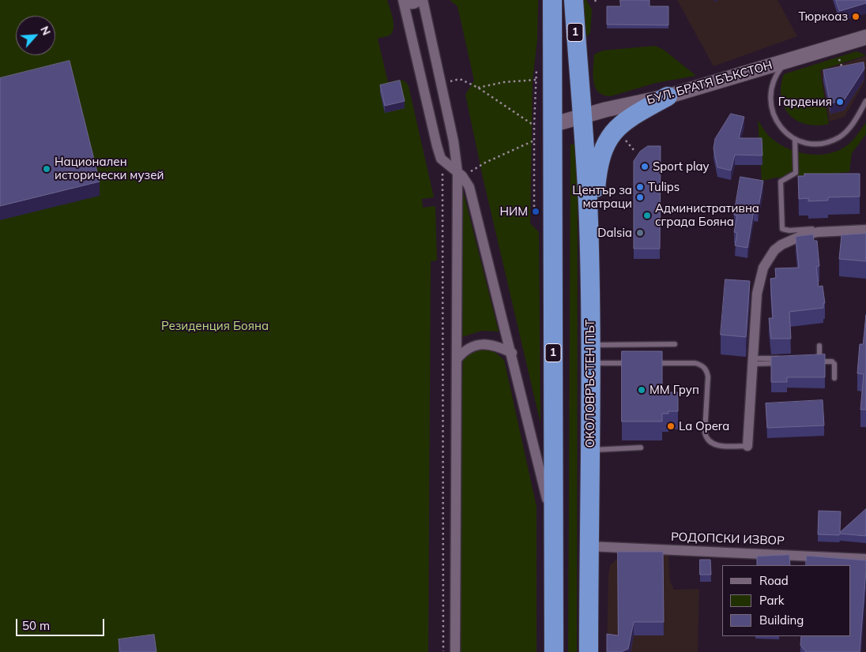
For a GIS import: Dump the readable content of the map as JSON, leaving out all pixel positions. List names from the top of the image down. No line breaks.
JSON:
{"streets":{"highway":["1","ОКОЛОВРЪСТЕН ПЪТ"],"street":["БУЛ. БРАТЯ БЪКСТОН","РОДОПСКИ ИЗВОР"]},"crossings":[["1","БУЛ. БРАТЯ БЪКСТОН"],["1","ОКОЛОВРЪСТЕН ПЪТ"],["БУЛ. БРАТЯ БЪКСТОН","ОКОЛОВРЪСТЕН ПЪТ"],["ОКОЛОВРЪСТЕН ПЪТ","РОДОПСКИ ИЗВОР"]],"parks":["Резиденция Бояна"],"places":["Тюркоаз","Гардения","Sport play","Национален исторически музей","Tulips","Център за матраци","НИМ","Административна сграда Бояна","Dalsia","ММ Груп","La Opera"],"legend":["Road","Park","Building"],"scale_bar":"50 m","north":"top right"}
